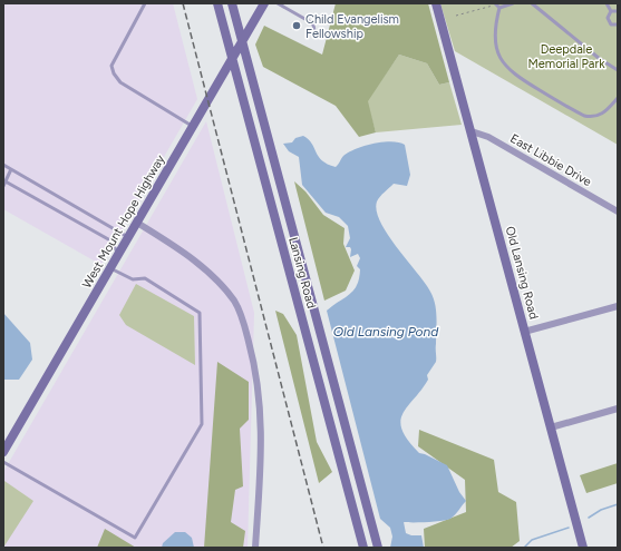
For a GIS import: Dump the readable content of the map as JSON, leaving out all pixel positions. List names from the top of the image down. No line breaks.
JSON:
{"streets":{"main road":["West Mount Hope Highway","Lansing Road","Old Lansing Road"],"street":["East Libbie Drive"]},"crossings":[["East Libbie Drive","Old Lansing Road"],["West Mount Hope Highway","Lansing Road"]],"water":["Old Lansing Pond"],"parks":["Deepdale Memorial Park"],"places":["Child Evangelism Fellowship"]}
